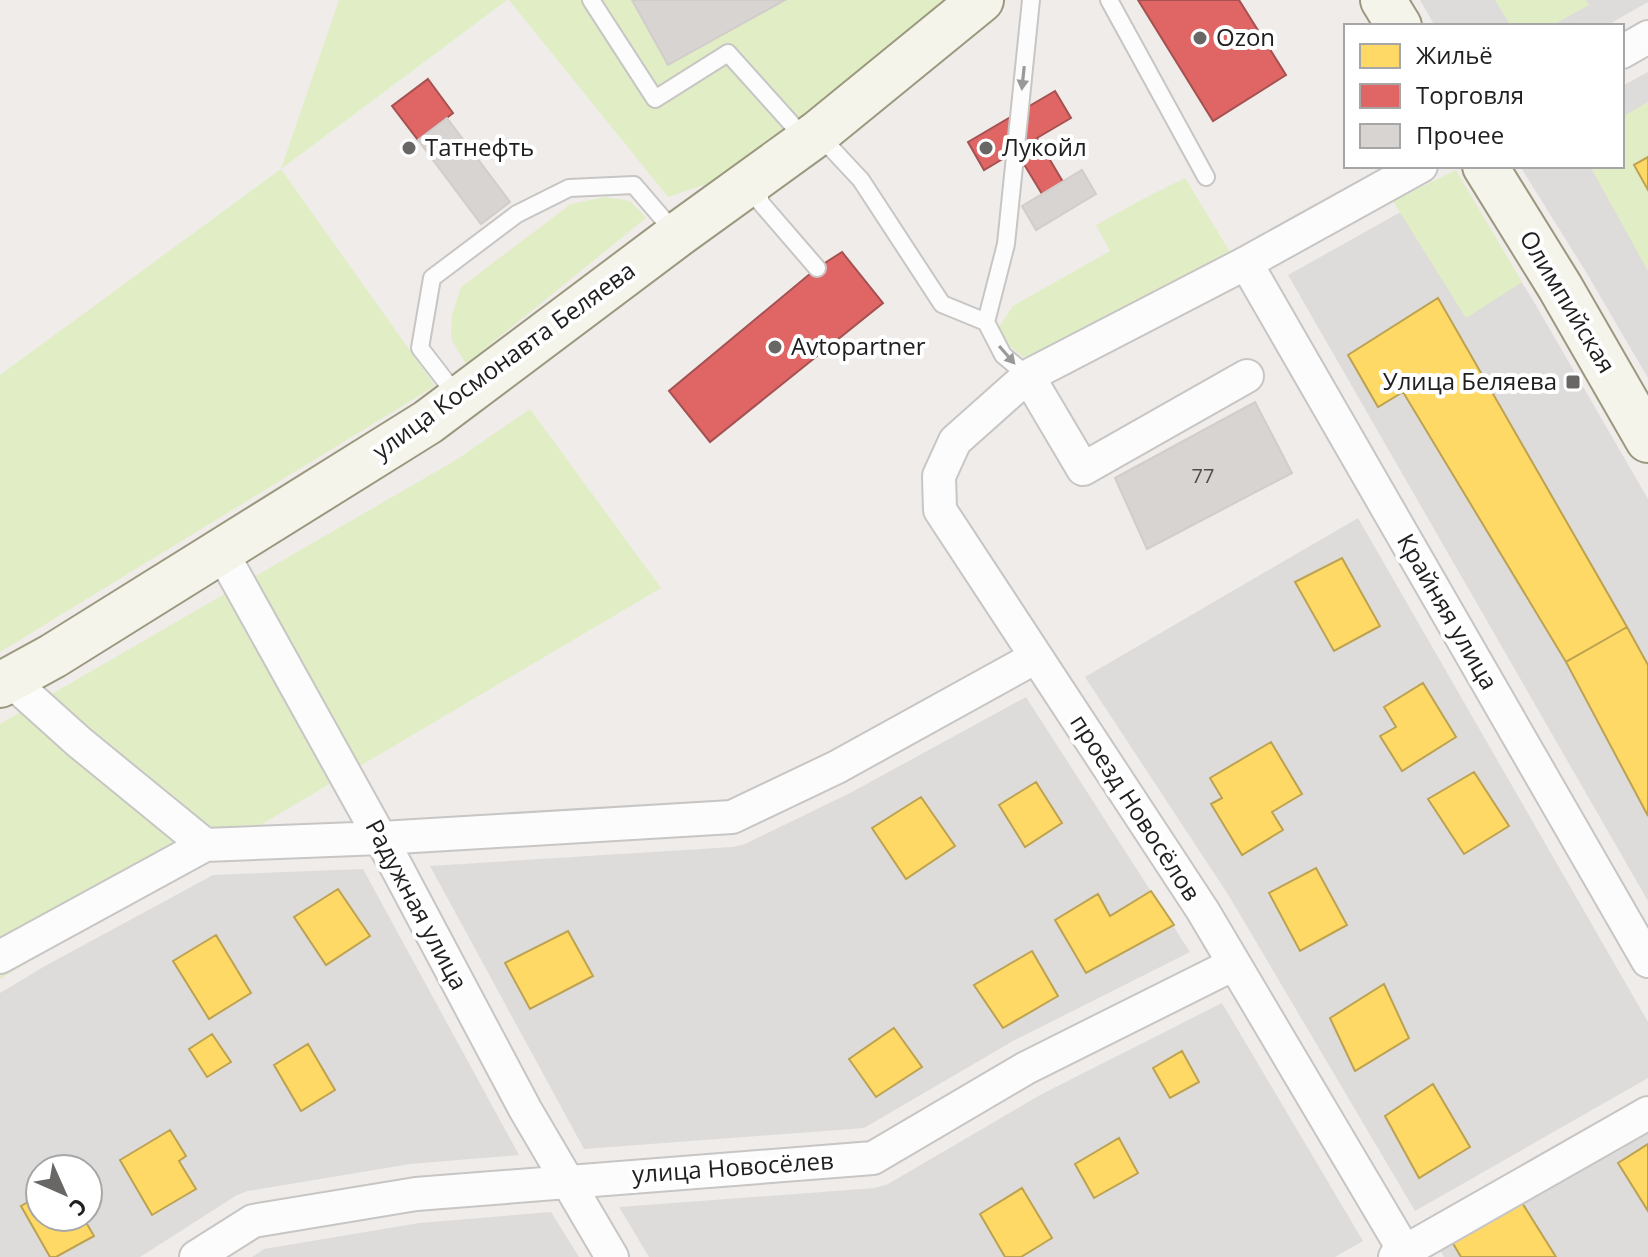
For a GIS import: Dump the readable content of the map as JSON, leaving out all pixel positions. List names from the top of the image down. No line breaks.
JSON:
{"streets":{"street":["Олимпийская","улица Космонавта Беляева","Крайняя улица","проезд Новосёлов","Радужная улица","улица Новосёлев"]},"crossings":[["улица Космонавта Беляева","Радужная улица"],["Крайняя улица","проезд Новосёлов"],["проезд Новосёлов","улица Новосёлев"],["Радужная улица","улица Новосёлев"]],"places":{"other":["Ozon","Татнефть","Лукойл","Avtopartner"],"transit":["Улица Беляева"]},"house_numbers":["77"],"legend":["Жильё","Торговля","Прочее"],"north":"bottom right"}
